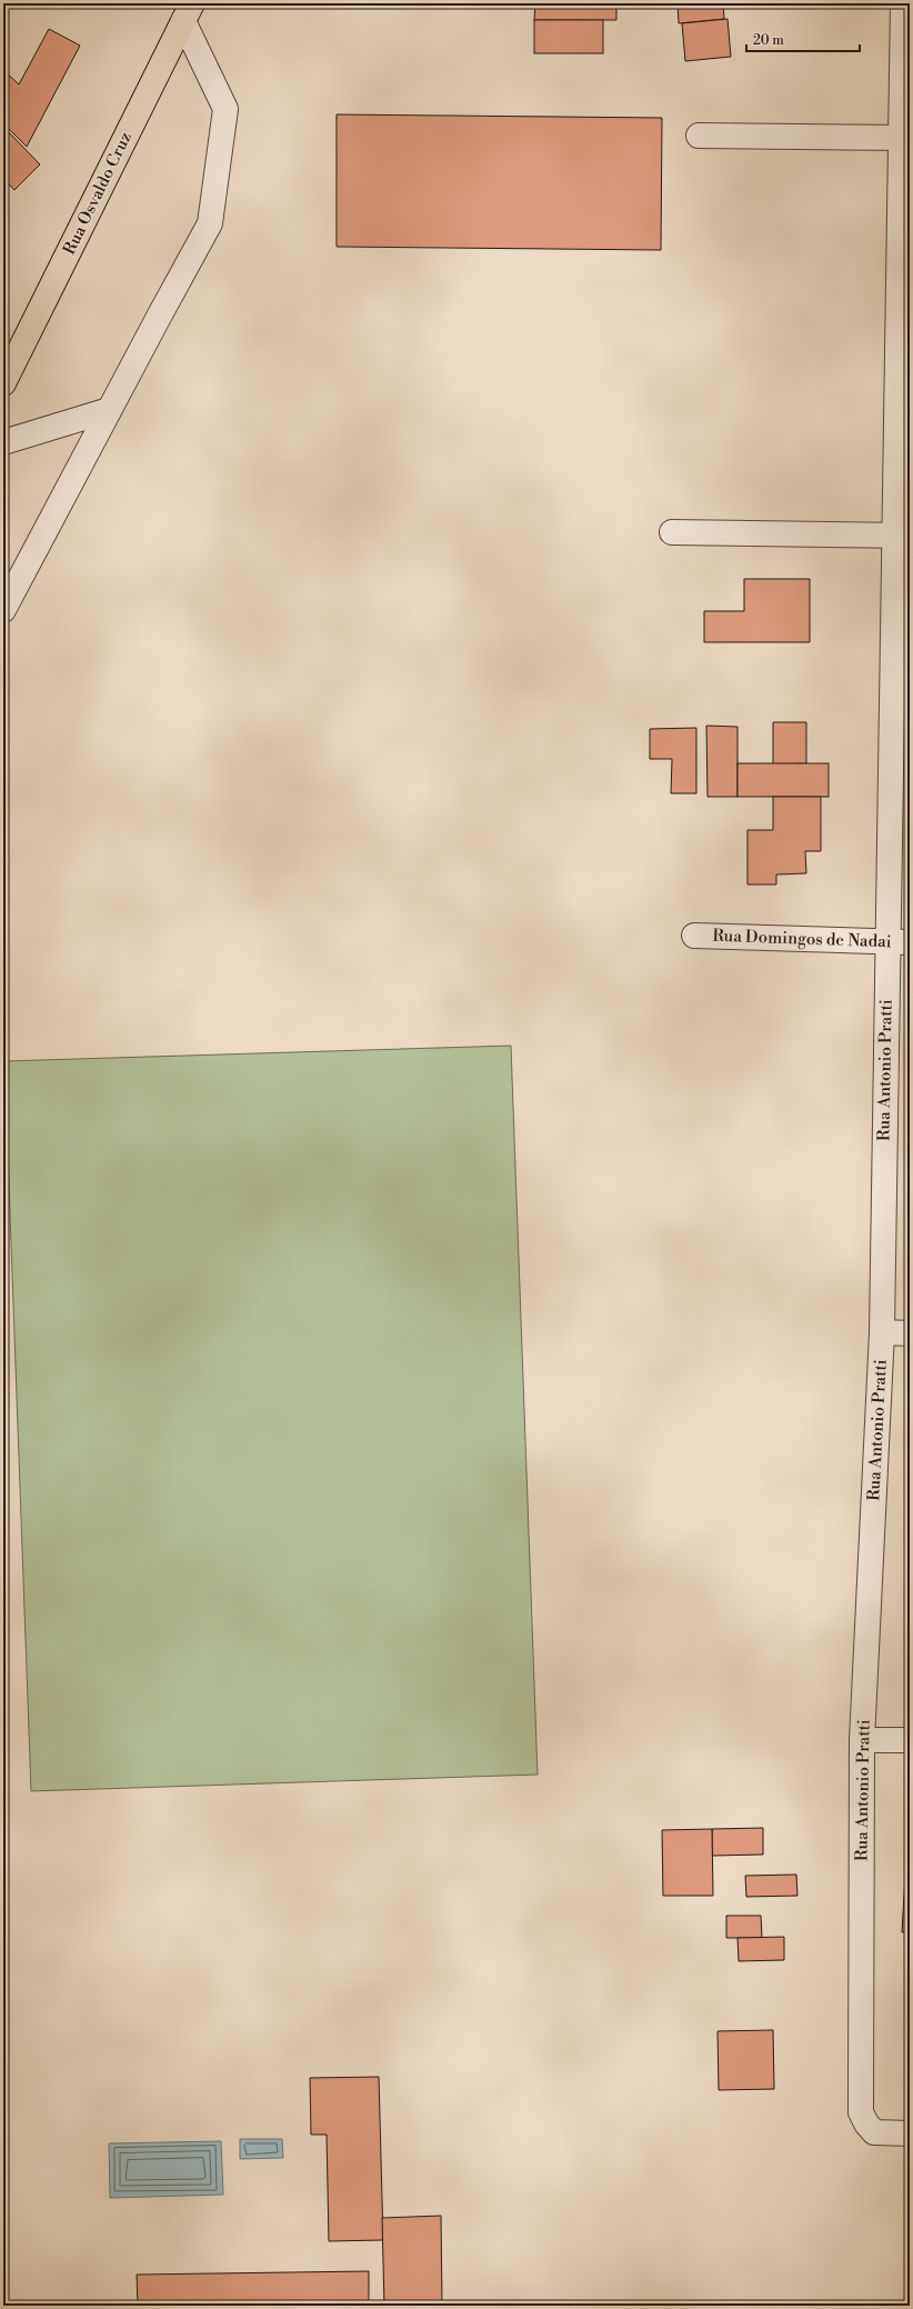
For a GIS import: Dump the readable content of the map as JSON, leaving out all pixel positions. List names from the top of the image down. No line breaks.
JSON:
{"streets":{"highway":["Rua Osvaldo Cruz"],"street":["Rua Domingos de Nadai","Rua Antonio Pratti"]},"crossings":[["Rua Domingos de Nadai","Rua Antonio Pratti"]],"scale_bar":"20 m"}
